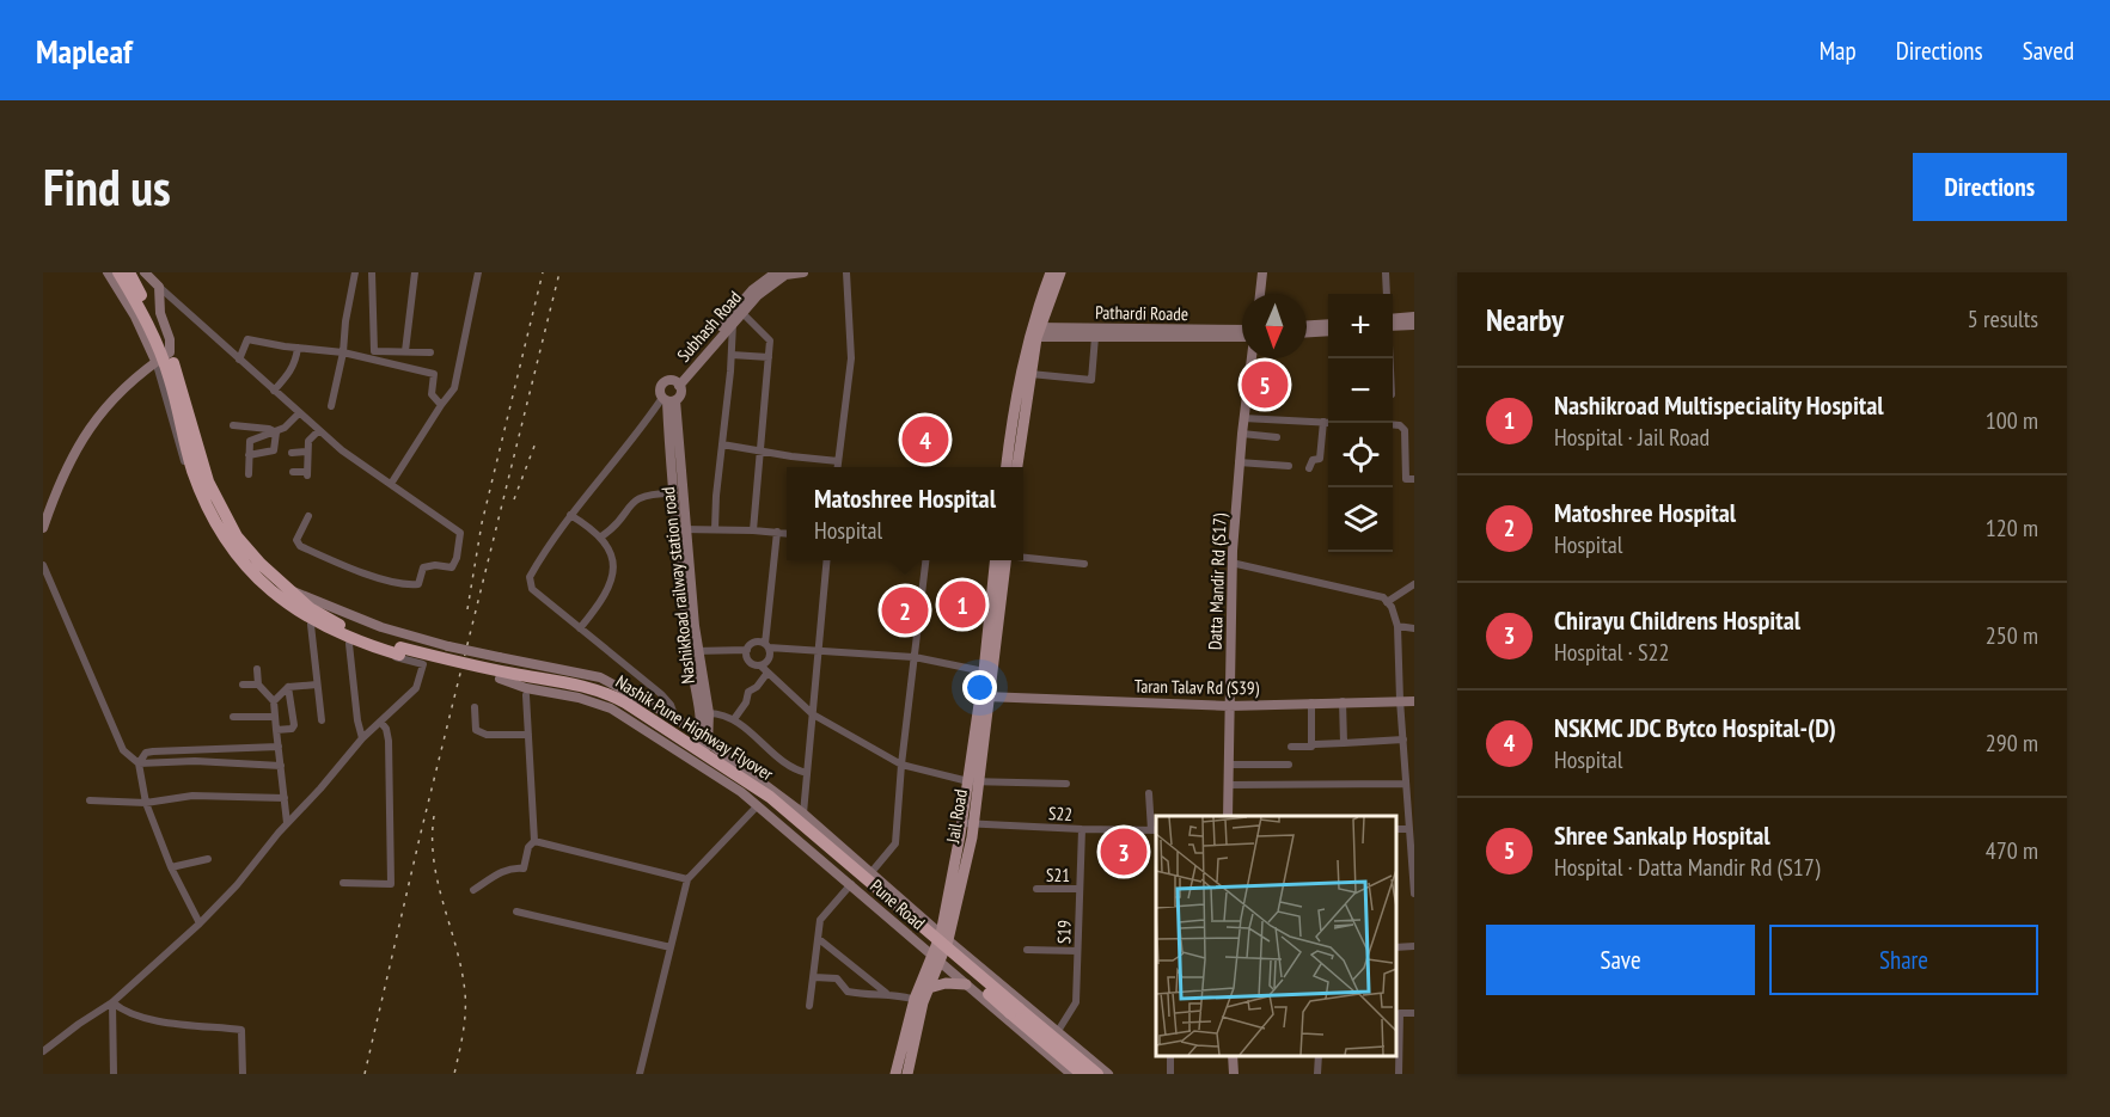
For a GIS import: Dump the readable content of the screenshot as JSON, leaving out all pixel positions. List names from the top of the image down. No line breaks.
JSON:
{"streets":{"highway":["Nashik Pune Highway Flyover"],"main road":["Pathardi Roade","Subhash Road","Datta Mandir Rd (S17)","NashikRoad railway station road","Taran Talav Rd (S39)","Jail Road","Pune Road"],"street":["S22","S21","S19"]},"crossings":[["Subhash Road","NashikRoad railway station road"],["Datta Mandir Rd (S17)","Taran Talav Rd (S39)"],["Taran Talav Rd (S39)","Jail Road"],["Nashik Pune Highway Flyover","Pune Road"],["S22","Jail Road"],["S22","S19"],["Jail Road","Pune Road"],["S21","S19"]],"north":"bottom","page":{"header":"Mapleaf","nav":["Map","Directions","Saved"],"buttons":["Directions",["Save","Share"]],"title":"Find us","heading":["Nearby","5 results"],"map_buttons":["+","−"],"pins":["5","4","1","2","3"],"list":[{"mark":"1","name":"Nashikroad Multispeciality Hospital","note":"Hospital · Jail Road","value":"100 m"},{"mark":"2","name":"Matoshree Hospital","note":"Hospital","value":"120 m"},{"mark":"3","name":"Chirayu Childrens Hospital","note":"Hospital · S22","value":"250 m"},{"mark":"4","name":"NSKMC JDC Bytco Hospital-(D)","note":"Hospital","value":"290 m"},{"mark":"5","name":"Shree Sankalp Hospital","note":"Hospital · Datta Mandir Rd (S17)","value":"470 m"}],"popup":["Matoshree Hospital","Hospital"]}}
